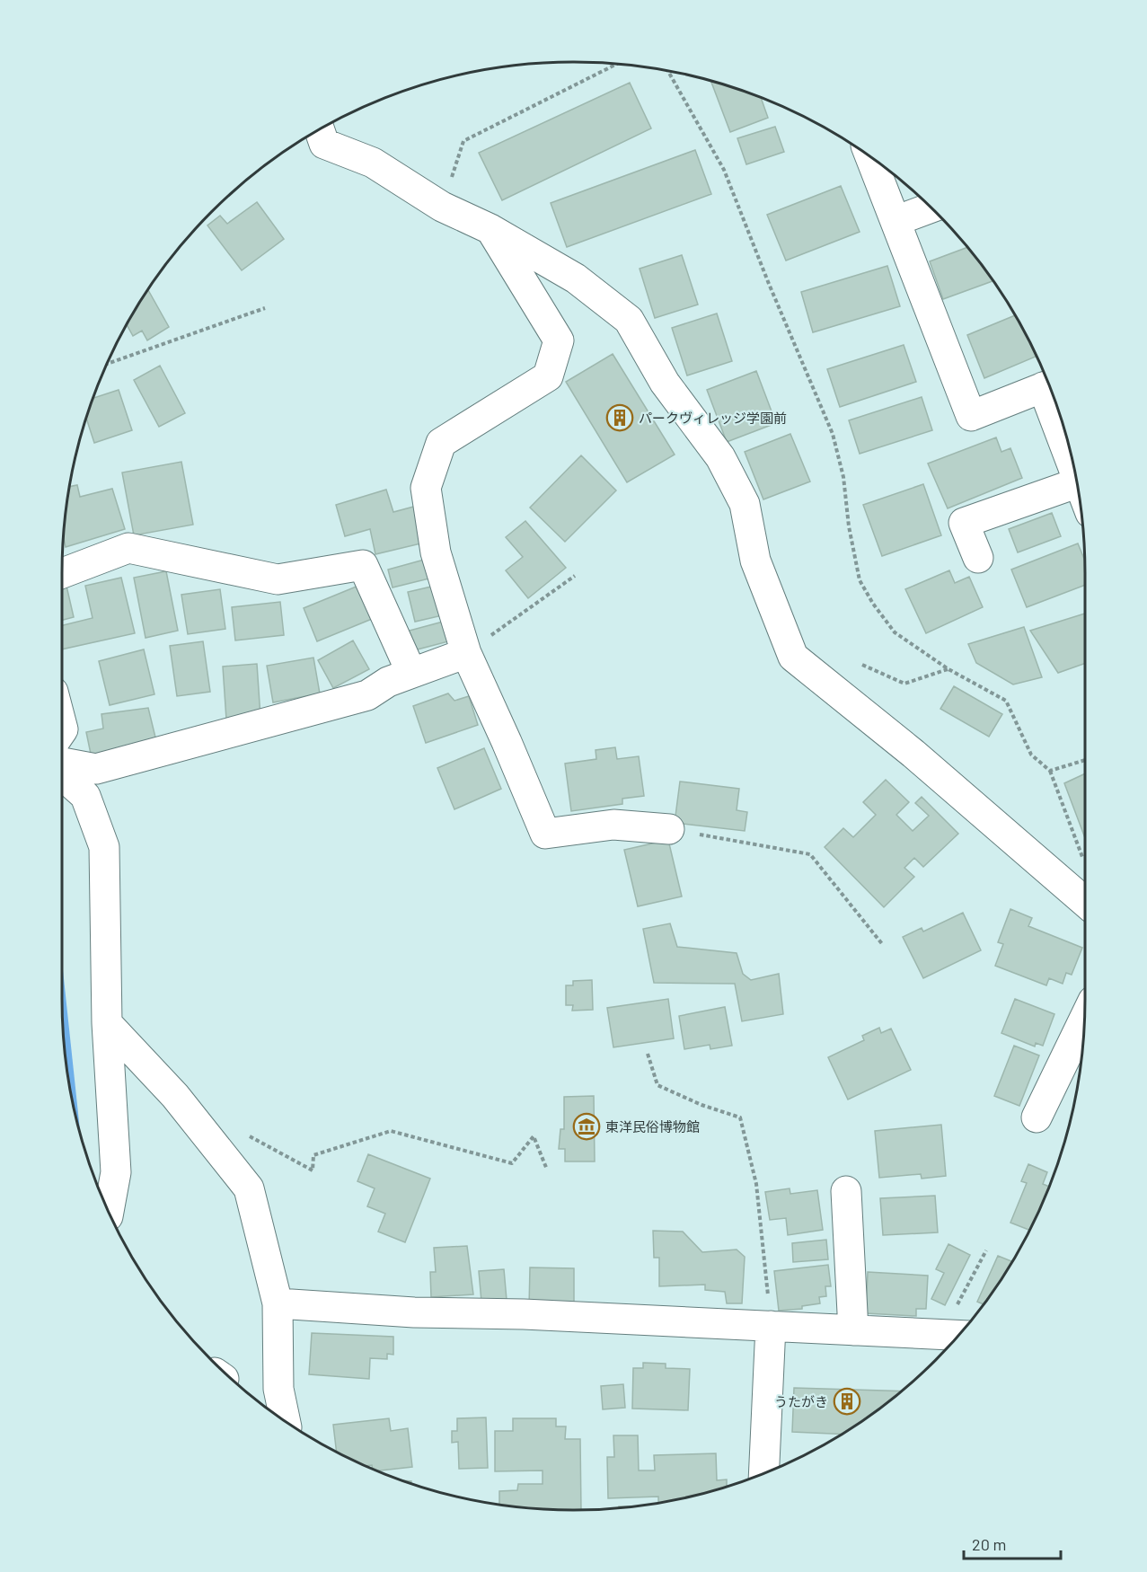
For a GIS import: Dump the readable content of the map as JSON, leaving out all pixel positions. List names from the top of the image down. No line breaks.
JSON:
{"places":{"building":["パークヴィレッジ学園前","うたがき"],"museum":["東洋民俗博物館"]},"scale_bar":"20 m"}
